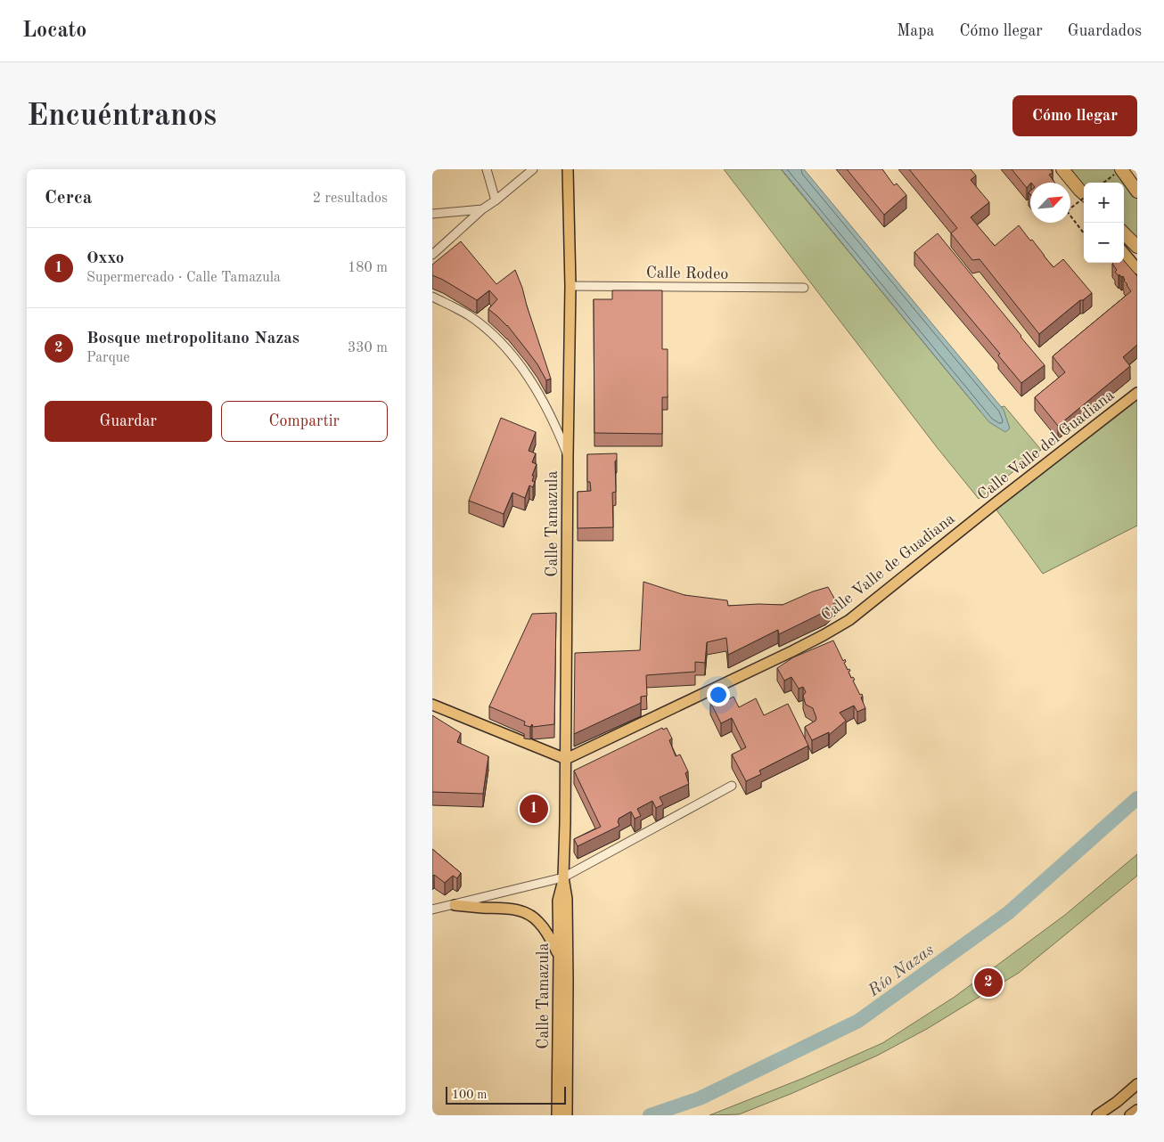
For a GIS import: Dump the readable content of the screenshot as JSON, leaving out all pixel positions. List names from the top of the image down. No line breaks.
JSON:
{"streets":{"main road":["Calle Valle del Guadiana","Calle Tamazula","Calle Valle de Guadiana"],"street":["Calle Rodeo"]},"crossings":[["Calle Rodeo","Calle Tamazula"],["Calle Valle del Guadiana","Calle Valle de Guadiana"],["Calle Tamazula","Calle Valle de Guadiana"]],"water":["Río Nazas"],"scale_bar":"100 m","north":"top right","page":{"header":"Locato","nav":["Mapa","Cómo llegar","Guardados"],"buttons":["Cómo llegar",["Guardar","Compartir"]],"title":"Encuéntranos","heading":["Cerca","2 resultados"],"map_buttons":["+","−"],"list":[{"mark":"1","name":"Oxxo","note":"Supermercado · Calle Tamazula","value":"180 m"},{"mark":"2","name":"Bosque metropolitano Nazas","note":"Parque","value":"330 m"}],"pins":["1","2"],"scale":"100 m"}}
